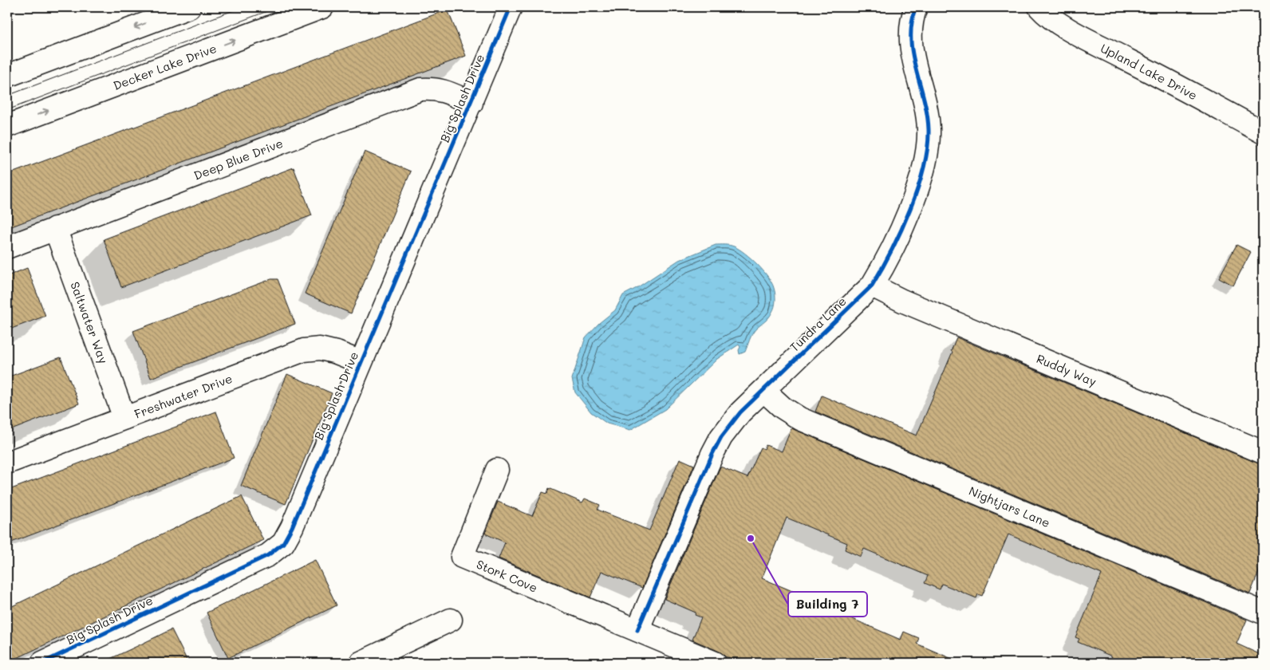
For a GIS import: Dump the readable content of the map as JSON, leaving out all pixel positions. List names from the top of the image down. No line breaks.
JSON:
{"streets":{"street":["Decker Lake Drive","Upland Lake Drive","Big Splash Drive","Deep Blue Drive","Saltwater Way","Tundra Lane","Ruddy Way","Freshwater Drive","Nightjars Lane","Stork Cove"]},"crossings":[["Big Splash Drive","Deep Blue Drive"],["Big Splash Drive","Freshwater Drive"],["Deep Blue Drive","Saltwater Way"],["Saltwater Way","Freshwater Drive"],["Tundra Lane","Ruddy Way"],["Tundra Lane","Nightjars Lane"],["Tundra Lane","Stork Cove"]],"places":["Building 7"]}
